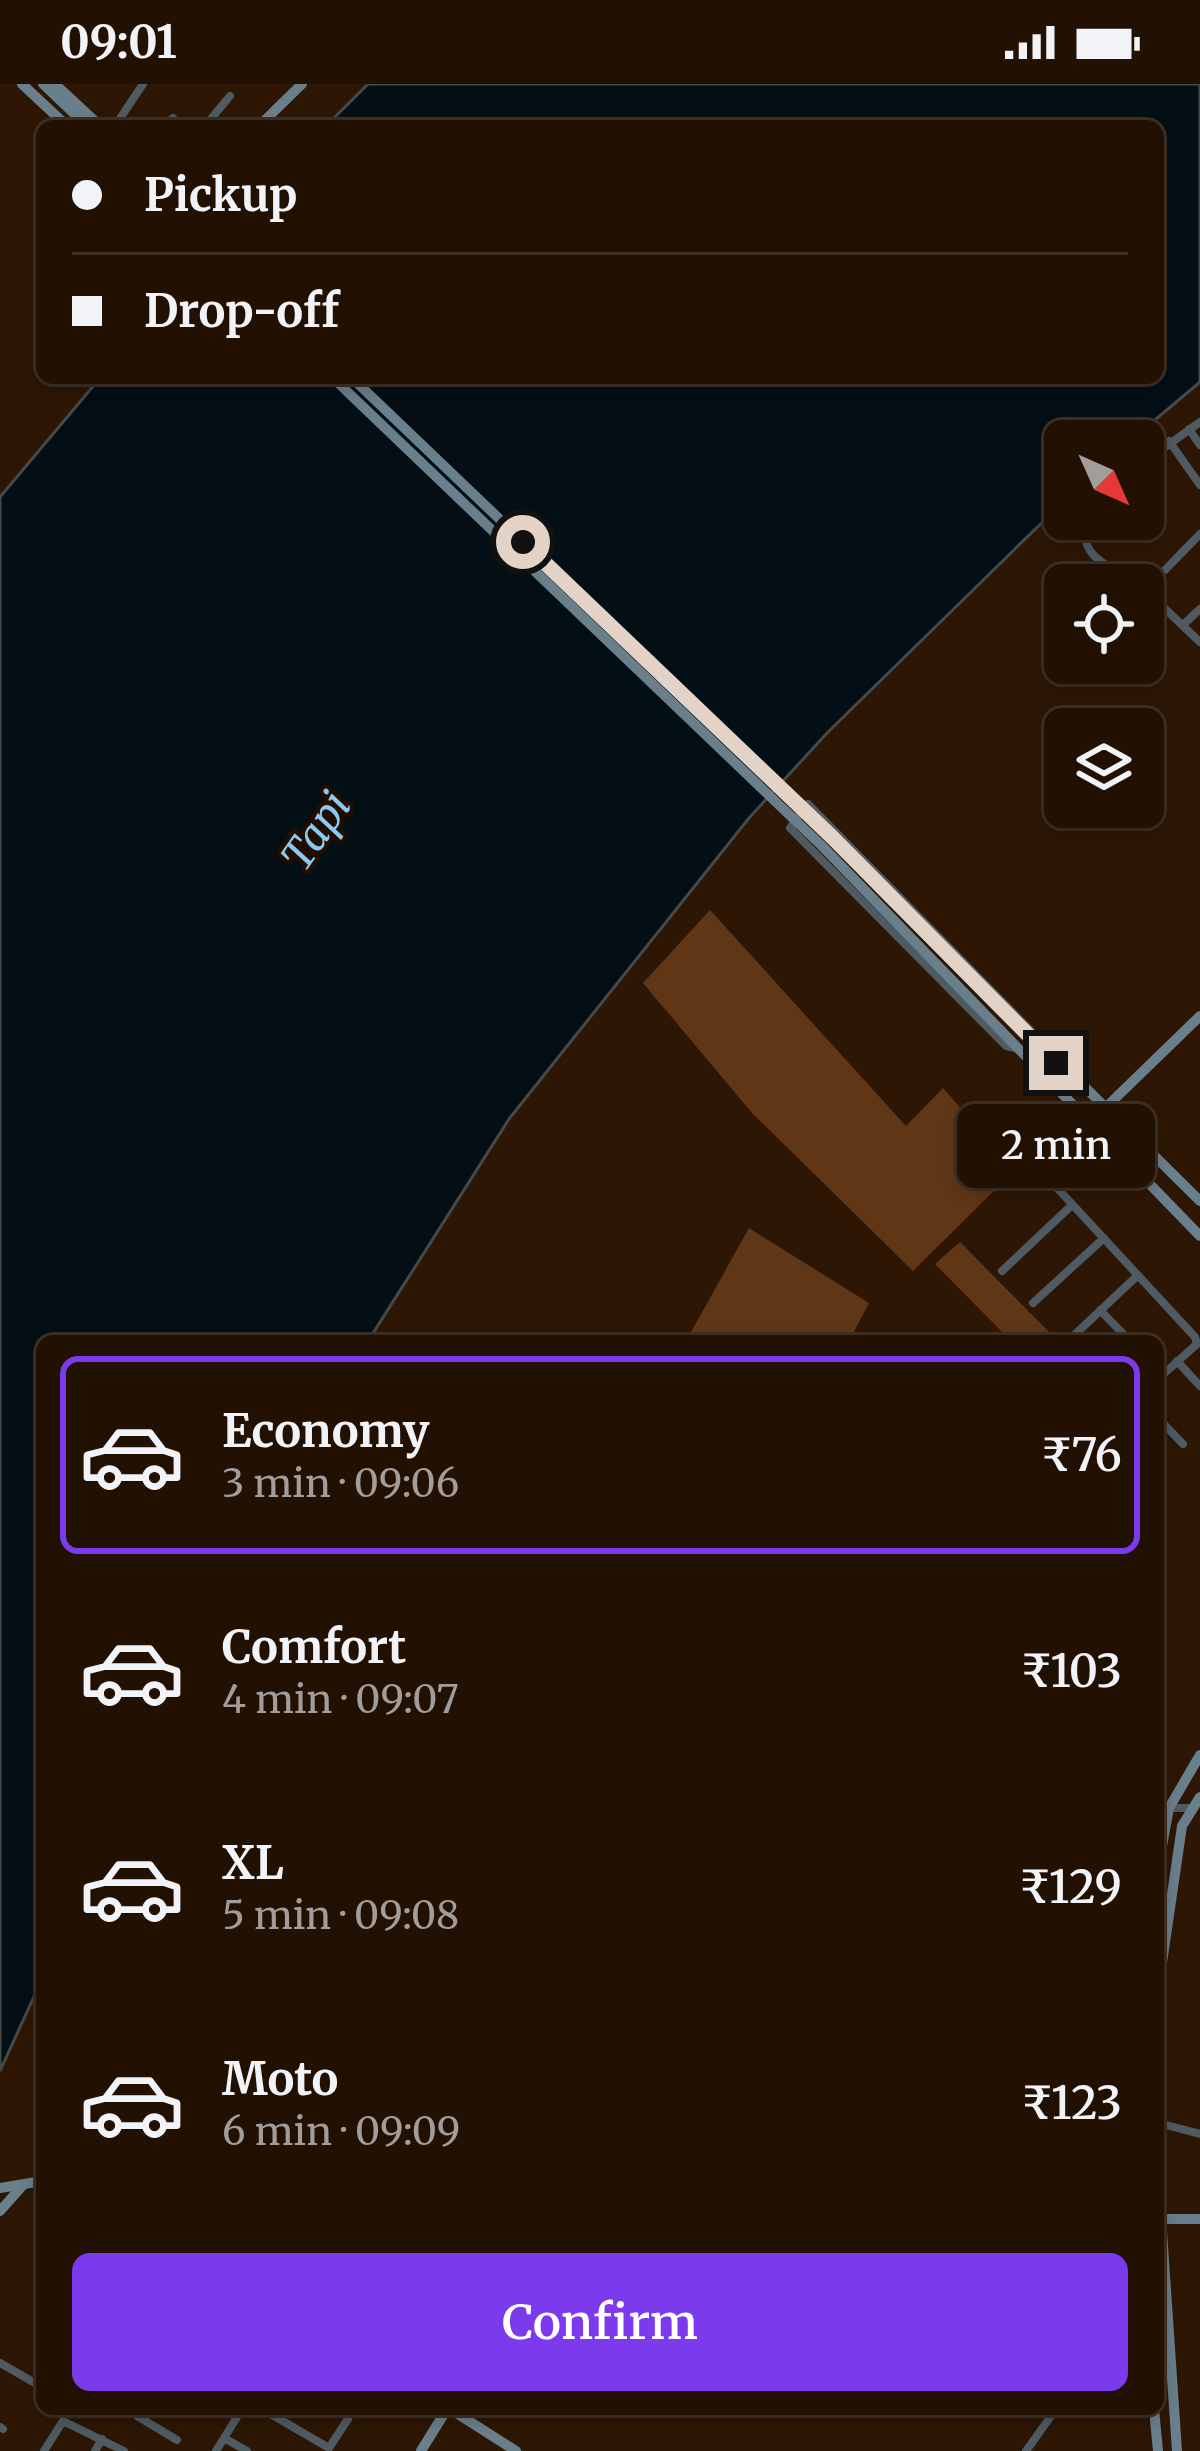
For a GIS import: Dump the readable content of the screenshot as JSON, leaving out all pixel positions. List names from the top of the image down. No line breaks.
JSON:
{"water":["Tapi"],"north":"bottom right","page":{"status":"09:01","banner":["Pickup","Drop-off"],"bubble":"2 min","list":[{"name":"Economy","note":"3 min · 09:06","value":"₹76"},{"name":"Comfort","note":"4 min · 09:07","value":"₹103"},{"name":"XL","note":"5 min · 09:08","value":"₹129"},{"name":"Moto","note":"6 min · 09:09","value":"₹123"}],"buttons":"Confirm"}}
